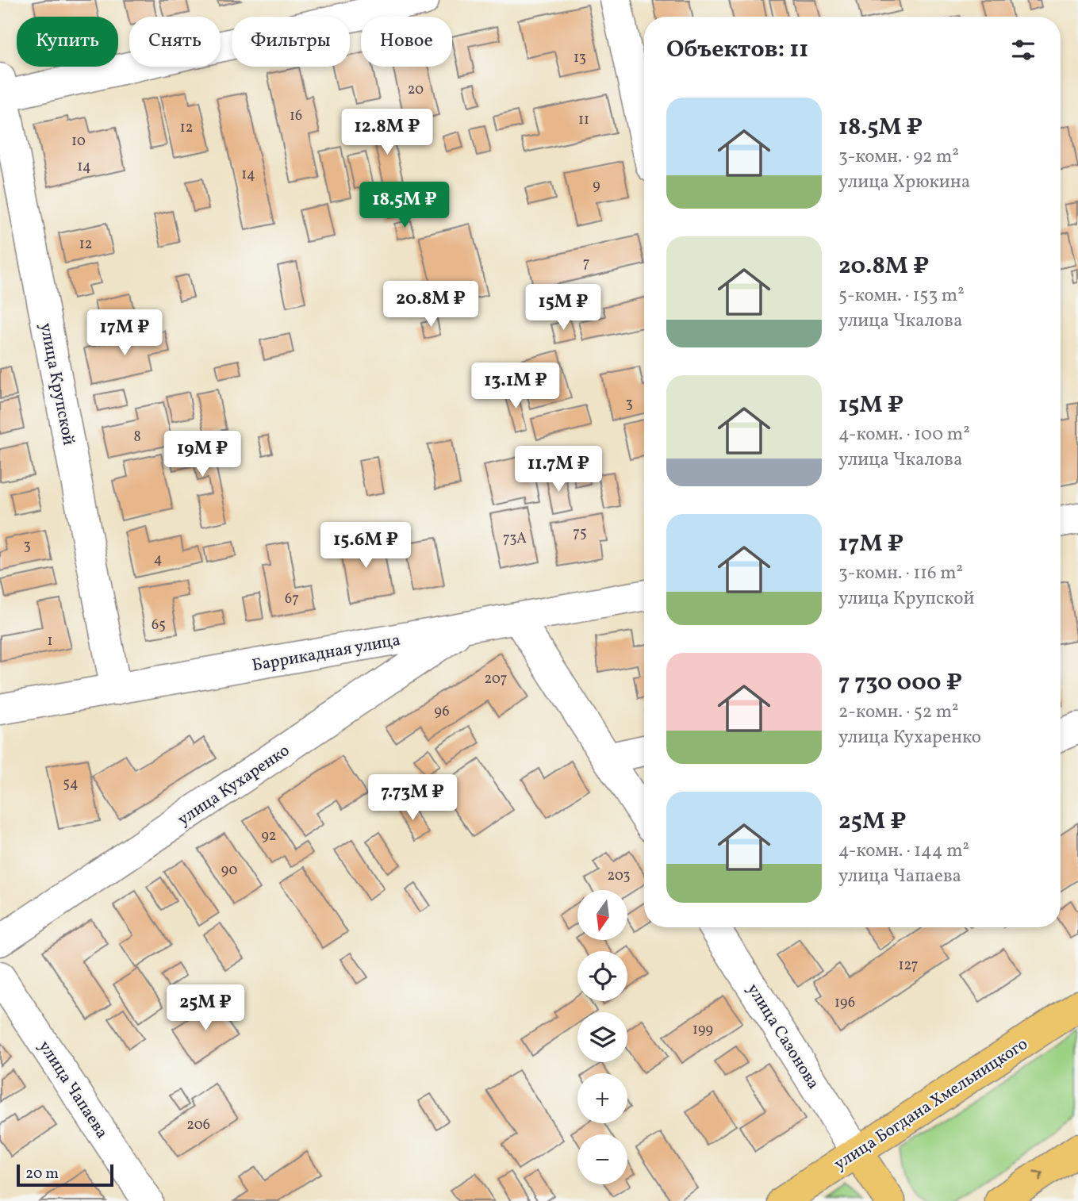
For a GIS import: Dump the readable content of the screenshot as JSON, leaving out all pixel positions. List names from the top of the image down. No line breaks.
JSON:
{"streets":{"main road":["улица Богдана Хмельницкого"],"street":["улица Крупской","Баррикадная улица","улица Кухаренко","улица Сазонова","улица Чапаева"]},"crossings":[["улица Крупской","Баррикадная улица"],["Баррикадная улица","улица Кухаренко"],["улица Сазонова","улица Богдана Хмельницкого"]],"house_numbers":["13","20","16","11","12","10","14","14","9","12","7","3","8","75","73А","3","4","67","65","1","207","96","54","92","90","203","127","196","199","206"],"scale_bar":"20 m","north":"bottom","page":{"chip":["Купить","Снять","Фильтры","Новое"],"heading":"Объектов: 11","list":[{"name":"18.5M ₽","note":"3-комн. · 92 m² · улица Хрюкина"},{"name":"20.8M ₽","note":"5-комн. · 153 m² · улица Чкалова"},{"name":"15M ₽","note":"4-комн. · 100 m² · улица Чкалова"},{"name":"17M ₽","note":"3-комн. · 116 m² · улица Крупской"},{"name":"7 730 000 ₽","note":"2-комн. · 52 m² · улица Кухаренко"},{"name":"25M ₽","note":"4-комн. · 144 m² · улица Чапаева"}],"price":["12.8M ₽","18.5M ₽","20.8M ₽","15M ₽","17M ₽","13.1M ₽","19M ₽","11.7M ₽","15.6M ₽","7.73M ₽","25M ₽"],"map_buttons":["+","−"],"scale":"20 m"}}
